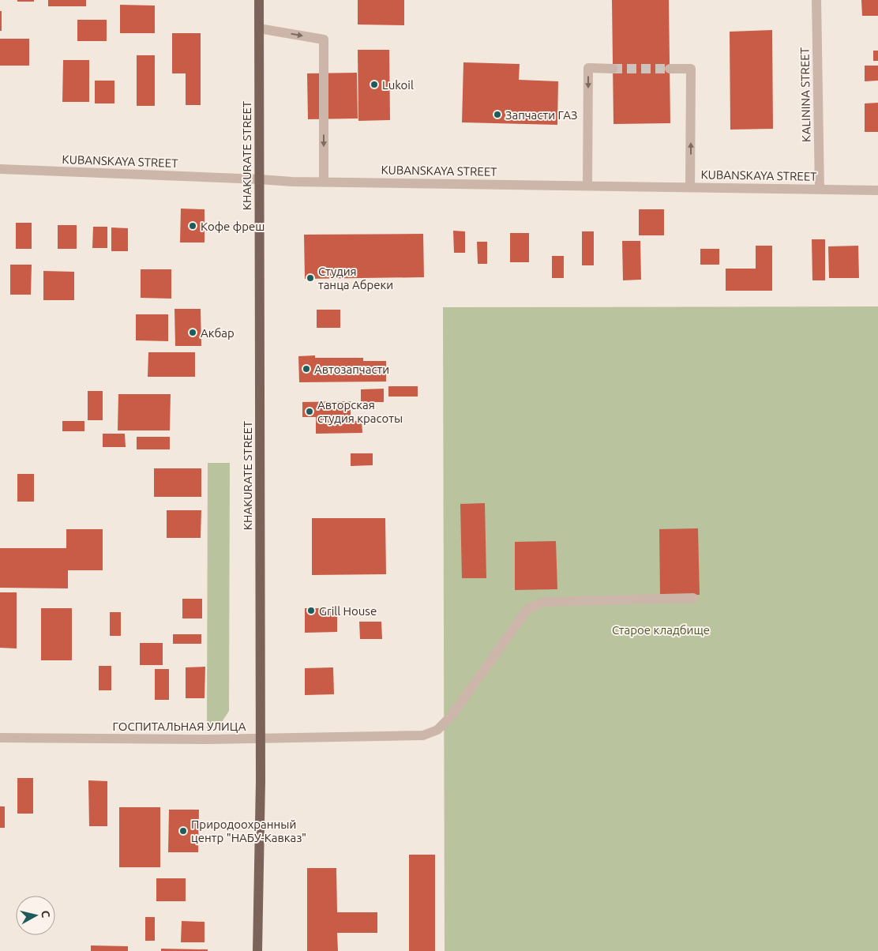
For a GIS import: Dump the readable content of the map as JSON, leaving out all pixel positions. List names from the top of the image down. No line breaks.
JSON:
{"streets":{"main road":["KHAKURATE STREET"],"street":["KALININA STREET","KUBANSKAYA STREET","ГОСПИТАЛЬНАЯ УЛИЦА"]},"crossings":[["KALININA STREET","KUBANSKAYA STREET"],["KHAKURATE STREET","KUBANSKAYA STREET"],["KHAKURATE STREET","ГОСПИТАЛЬНАЯ УЛИЦА"]],"parks":["Старое кладбище"],"places":["Lukoil","Запчасти ГАЗ","Кофе фреш","Студия танца Абреки","Акбар","Автозапчасти","Авторская студия красоты","Grill House","Природоохранный центр \"НАБУ-Кавказ\""],"north":"right"}
